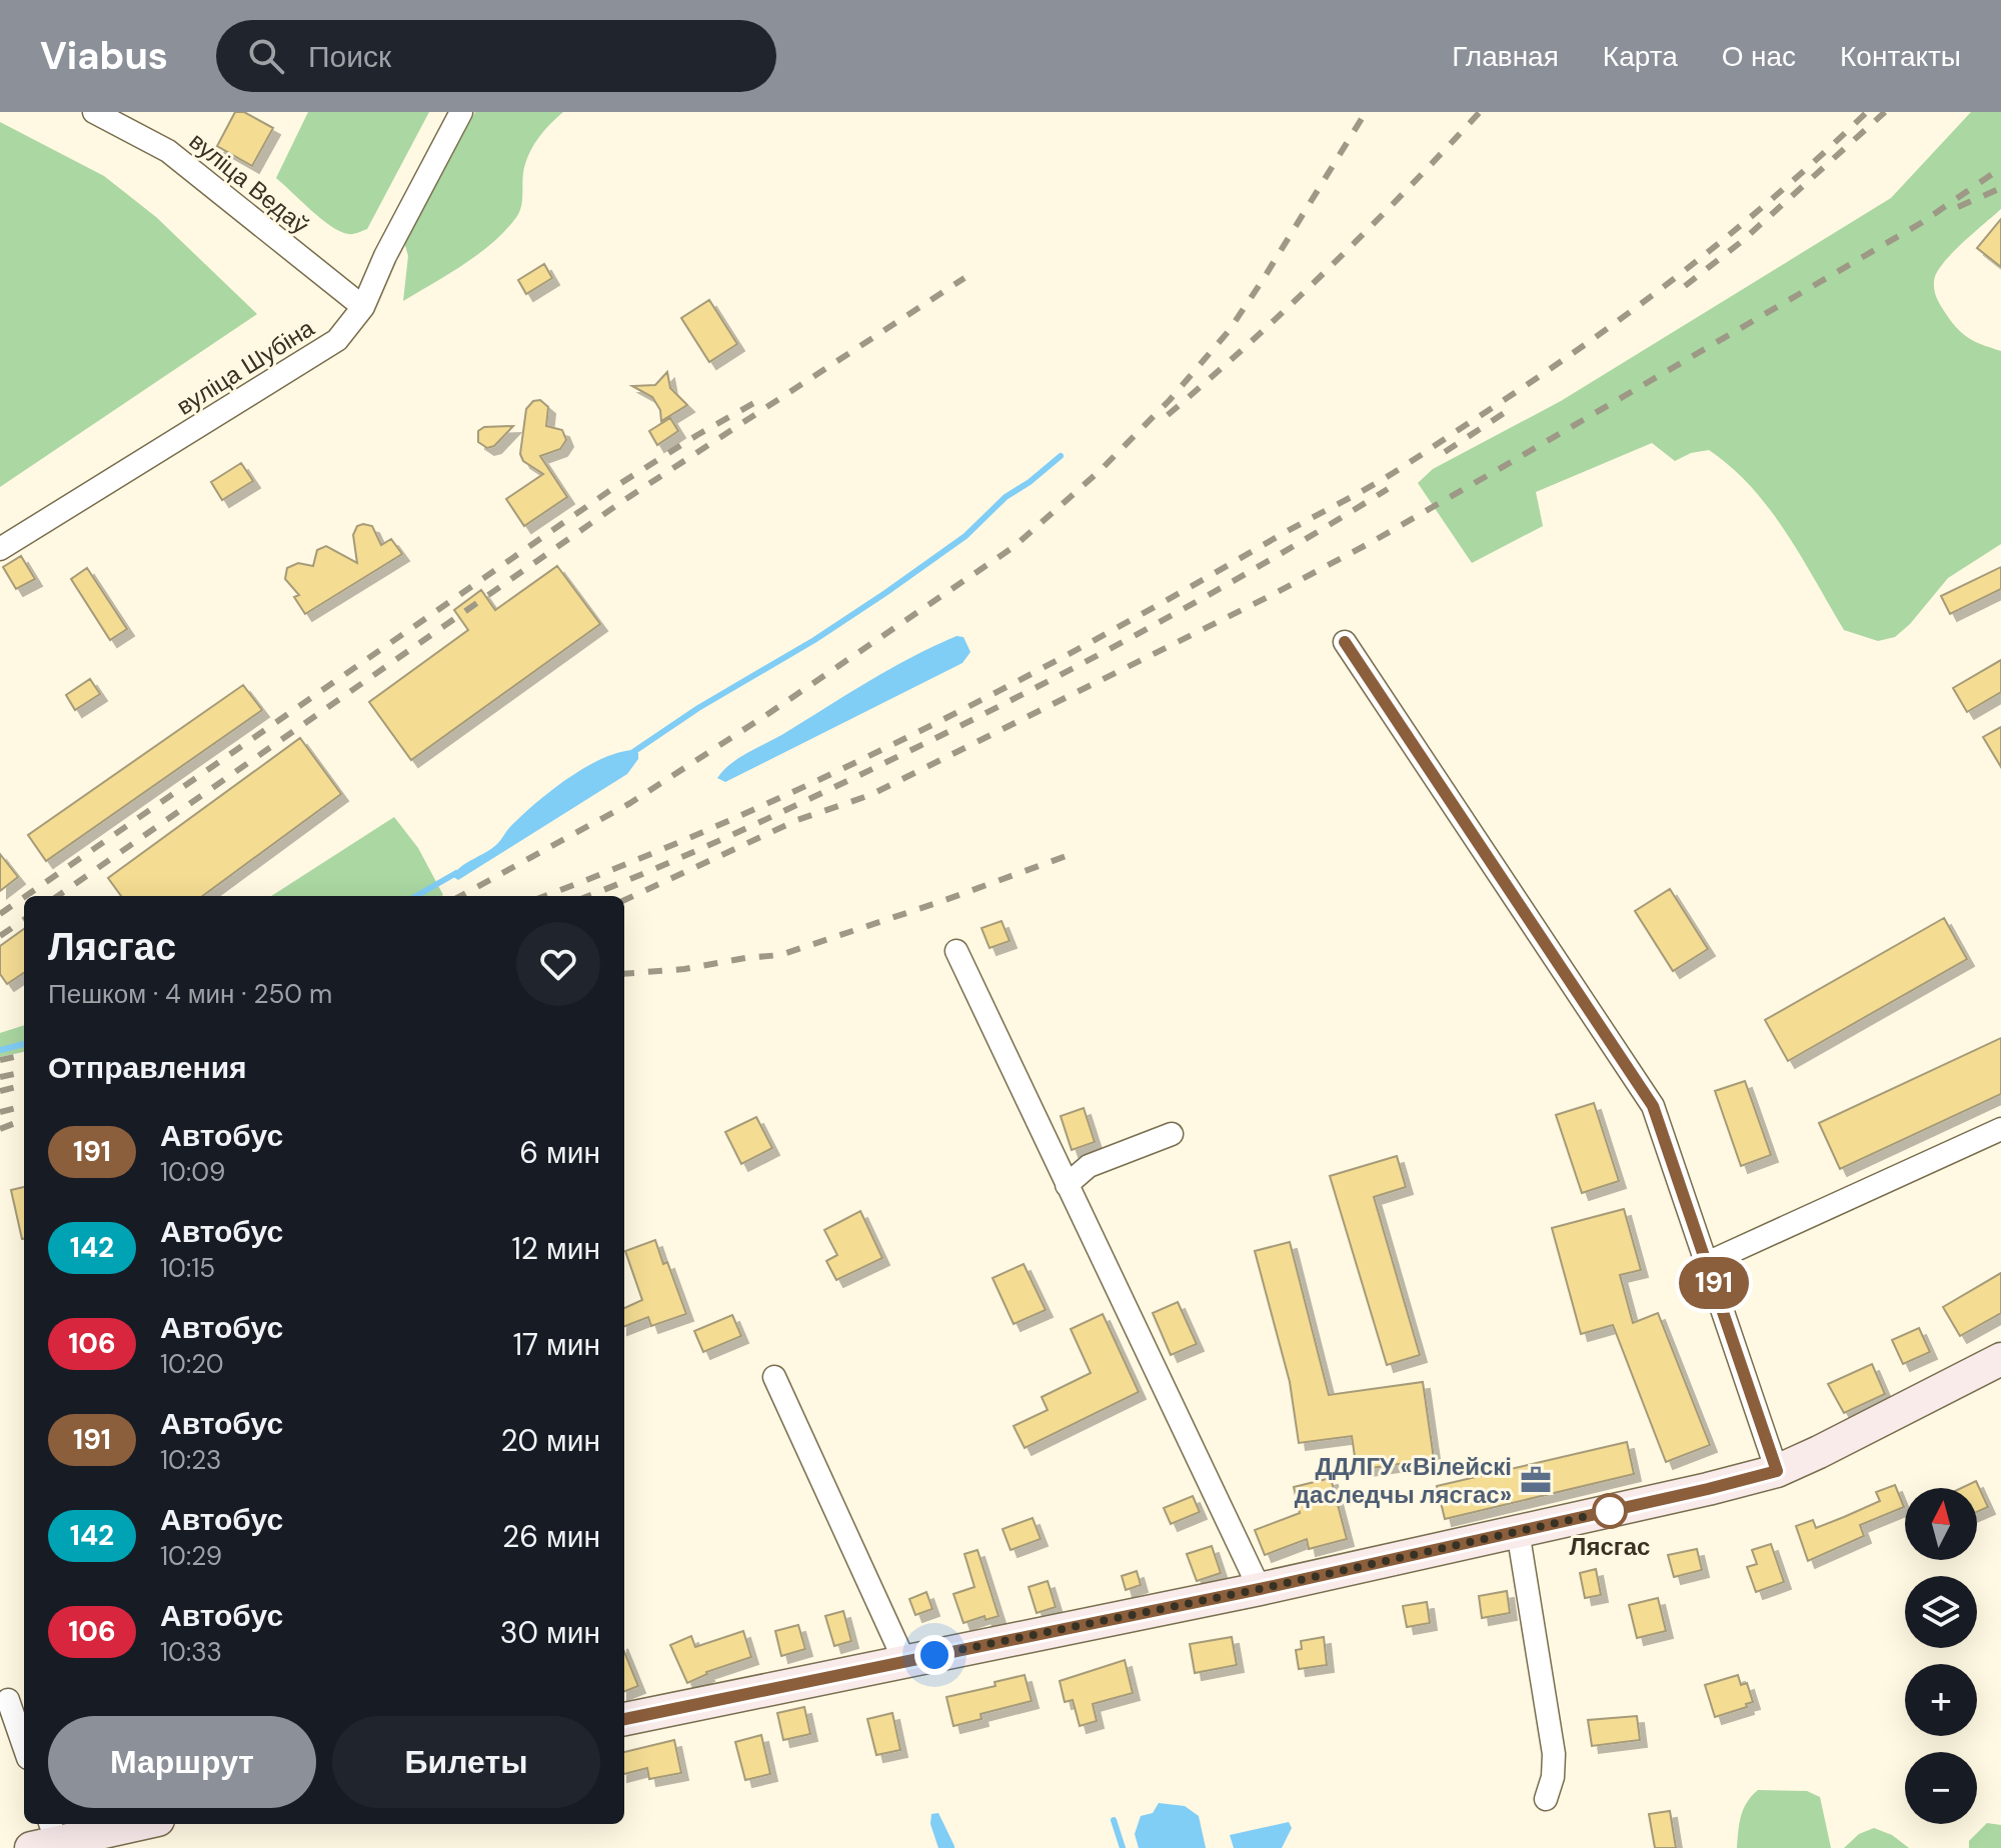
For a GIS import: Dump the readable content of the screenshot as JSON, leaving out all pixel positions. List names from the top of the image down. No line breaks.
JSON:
{"streets":{"street":["вуліца Ведаў","вуліца Шубіна"]},"crossings":[["вуліца Ведаў","вуліца Шубіна"]],"places":{"office":["ДДЛГУ «Вілейскі даследчы лясгас»"],"other":["Лясгас"]},"lines":["bus line 191"],"north":"top","page":{"header":"Viabus","search":"Поиск","nav":["Главная","Карта","О нас","Контакты"],"on_map":"191","heading":[["Лясгас","Пешком · 4 мин · 250 m"],"Отправления"],"list":[{"mark":"191","name":"Автобус","note":"10:09","value":"6 мин"},{"mark":"142","name":"Автобус","note":"10:15","value":"12 мин"},{"mark":"106","name":"Автобус","note":"10:20","value":"17 мин"},{"mark":"191","name":"Автобус","note":"10:23","value":"20 мин"},{"mark":"142","name":"Автобус","note":"10:29","value":"26 мин"},{"mark":"106","name":"Автобус","note":"10:33","value":"30 мин"}],"map_buttons":["+","−"],"buttons":["Маршрут","Билеты"]}}
